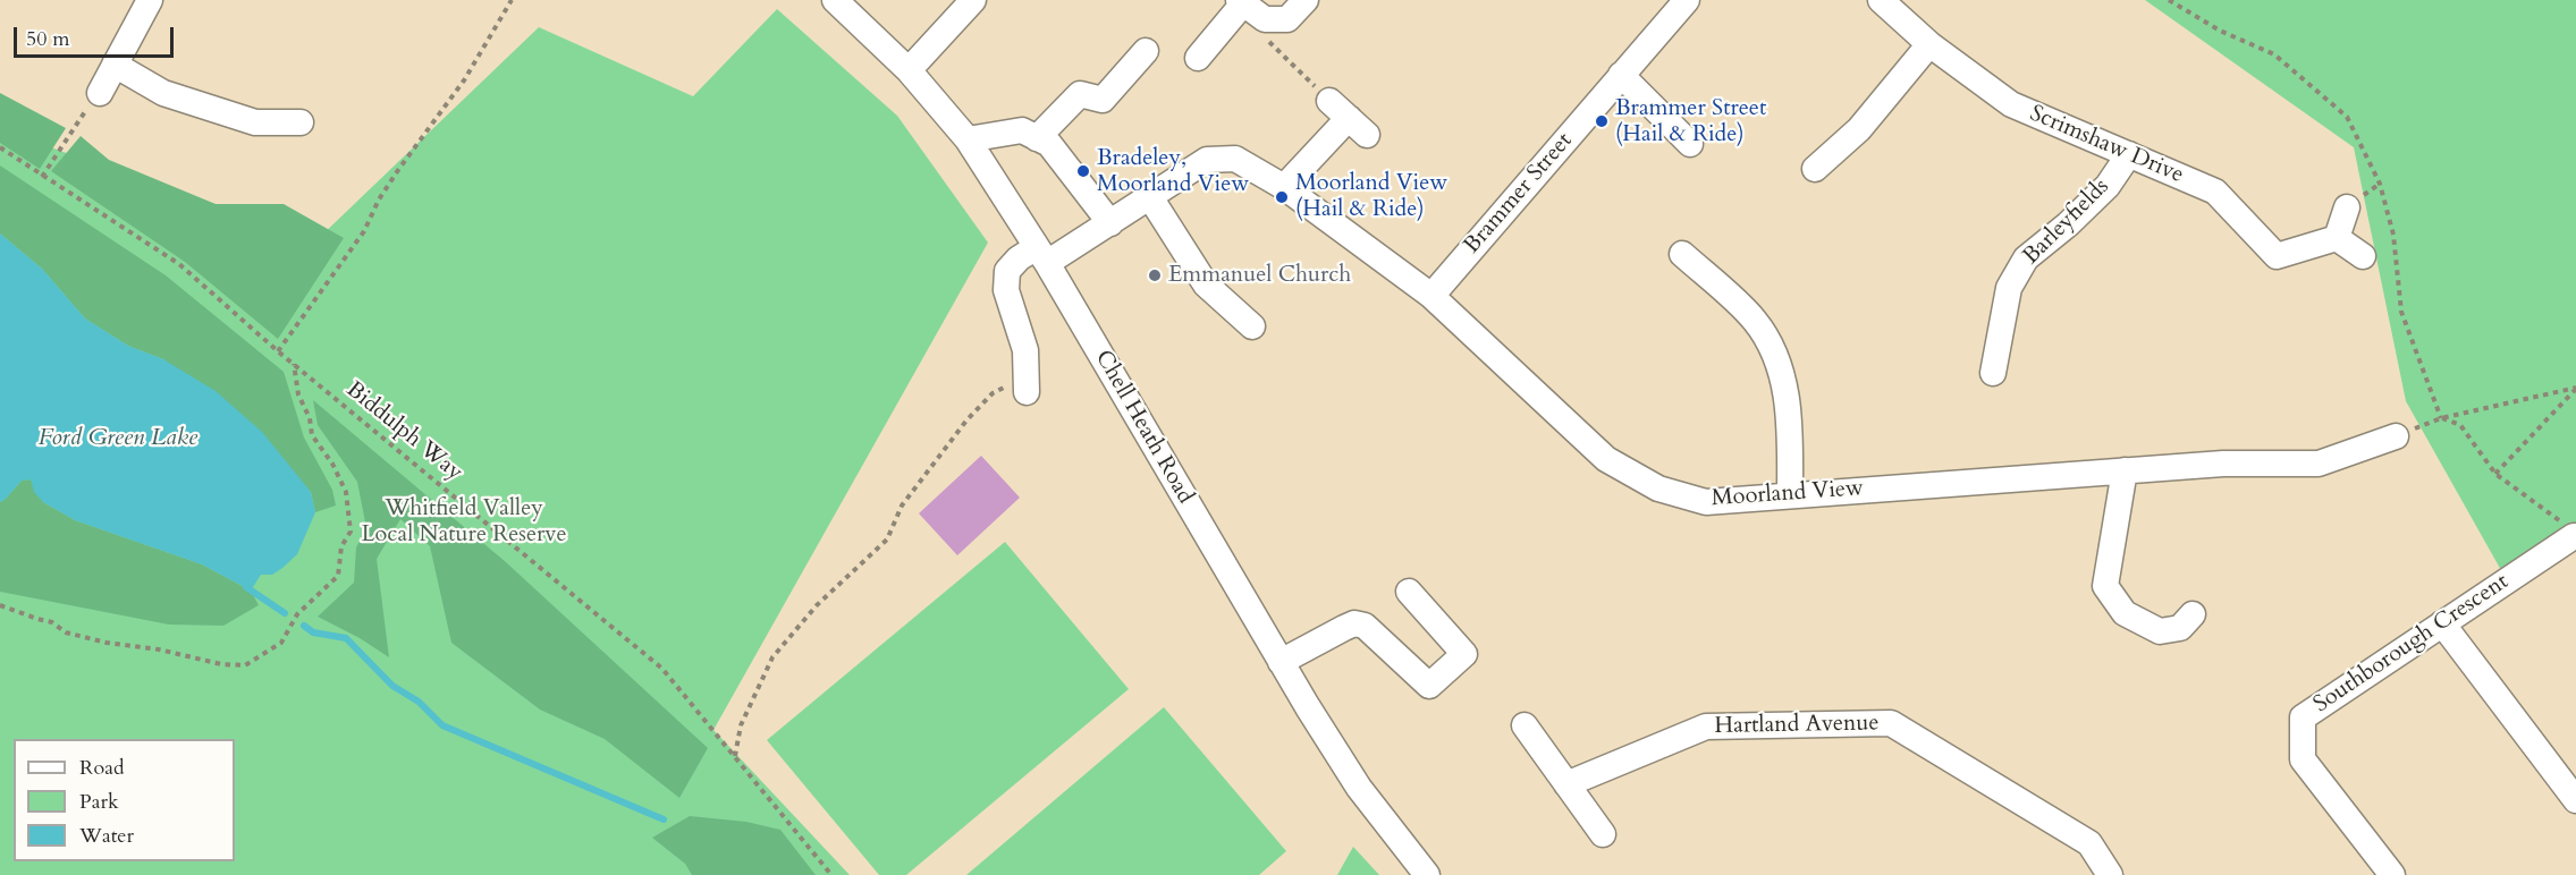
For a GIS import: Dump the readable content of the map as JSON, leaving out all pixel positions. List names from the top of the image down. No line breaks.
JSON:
{"streets":{"street":["Scrimshaw Drive","Brammer Street","Barleyfields","Chell Heath Road","Moorland View","Southborough Crescent","Hartland Avenue"],"path":["Biddulph Way"]},"crossings":[["Scrimshaw Drive","Barleyfields"],["Brammer Street","Moorland View"],["Chell Heath Road","Moorland View"]],"water":["Ford Green Lake"],"parks":["Whitfield Valley Local Nature Reserve"],"places":["Brammer Street (Hail & Ride)","Bradeley, Moorland View","Moorland View (Hail & Ride)","Emmanuel Church"],"legend":["Road","Park","Water"],"scale_bar":"50 m"}
